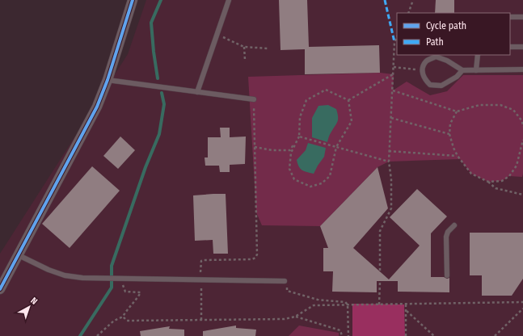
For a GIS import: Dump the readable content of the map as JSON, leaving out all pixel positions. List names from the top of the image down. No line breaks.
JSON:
{"legend":["Cycle path","Path"],"north":"top right"}
